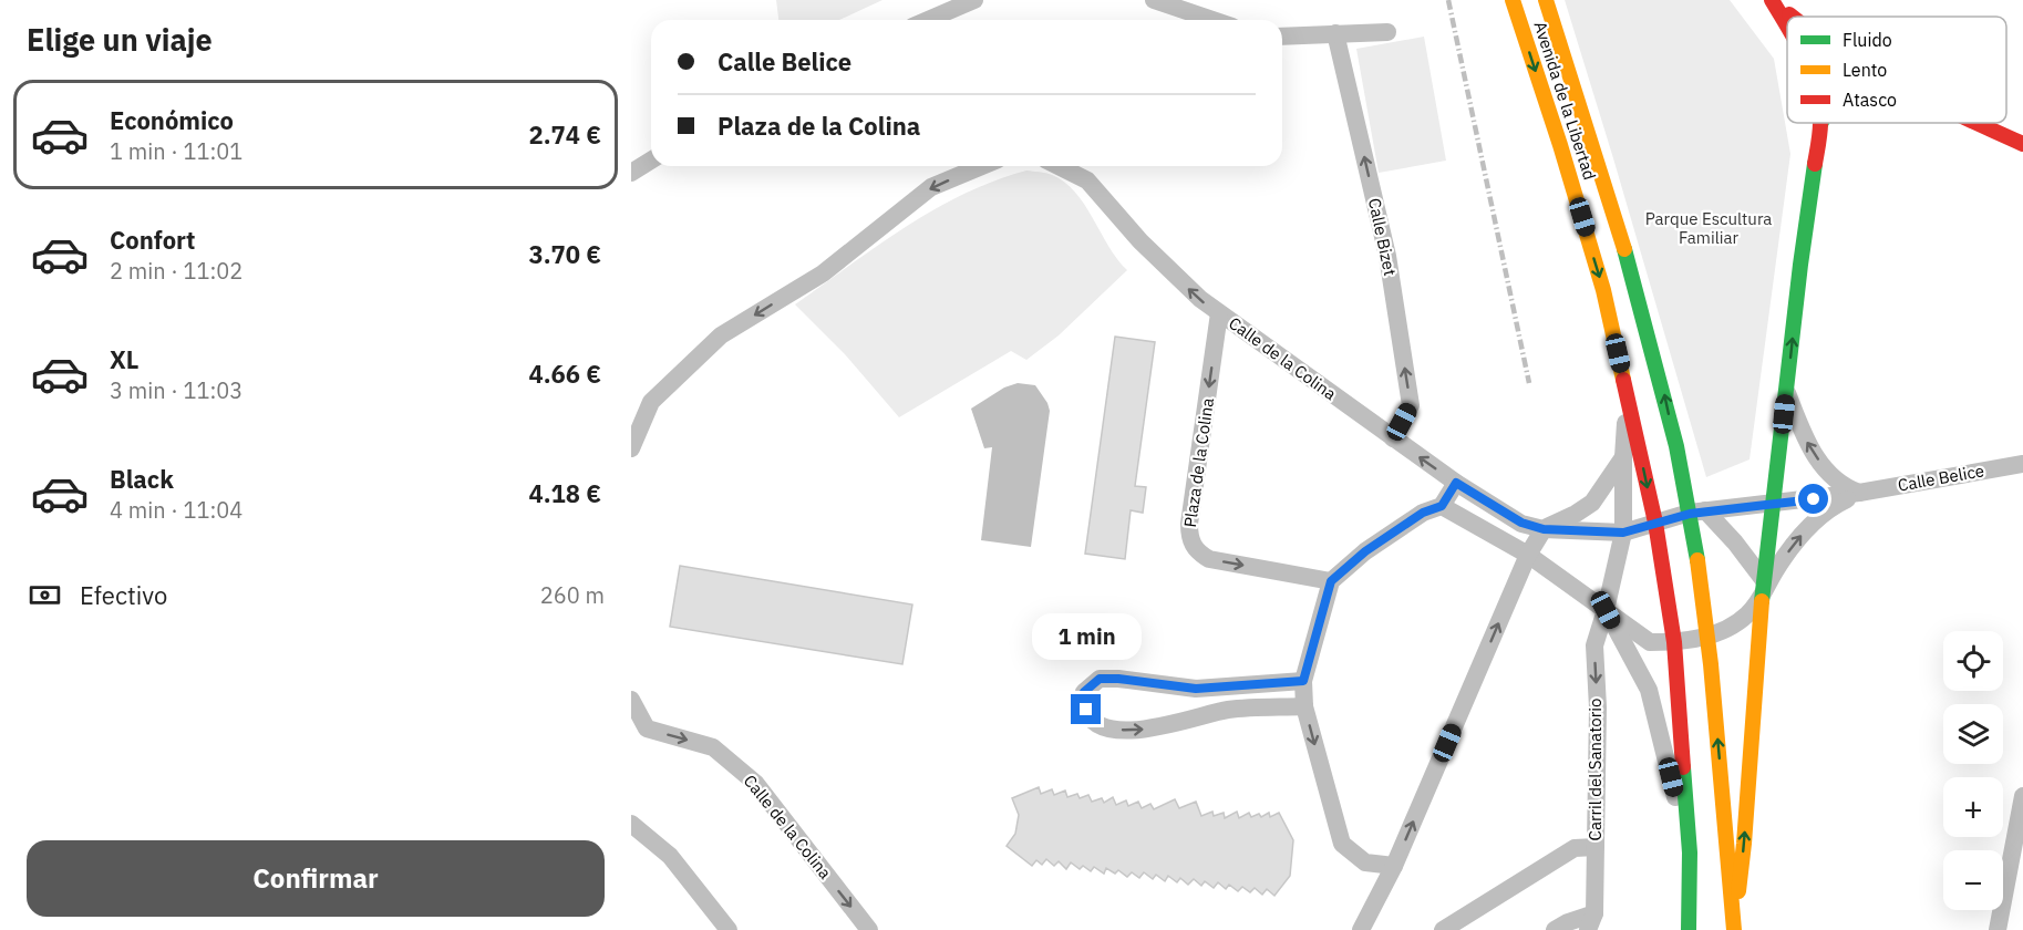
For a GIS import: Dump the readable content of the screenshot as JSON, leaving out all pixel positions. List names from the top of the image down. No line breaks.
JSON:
{"streets":{"main road":["Avenida de la Libertad"],"street":["Calle Bizet","Calle de la Colina","Plaza de la Colina","Calle Belice","Carril del Sanatorio"]},"crossings":[["Avenida de la Libertad","Calle de la Colina"],["Avenida de la Libertad","Calle Belice"],["Avenida de la Libertad","Carril del Sanatorio"],["Calle Bizet","Calle de la Colina"],["Calle de la Colina","Plaza de la Colina"],["Calle de la Colina","Calle Belice"],["Calle de la Colina","Carril del Sanatorio"]],"one_way":["Calle Bizet"],"parks":["Parque Escultura Familiar"],"legend":["Fluido","Lento","Atasco"],"page":{"heading":"Elige un viaje","banner":["Calle Belice","Plaza de la Colina"],"list":[{"name":"Económico","note":"1 min · 11:01","value":"2.74 €"},{"name":"Confort","note":"2 min · 11:02","value":"3.70 €"},{"name":"XL","note":"3 min · 11:03","value":"4.66 €"},{"name":"Black","note":"4 min · 11:04","value":"4.18 €"}],"pay":["Efectivo","260 m"],"bubble":"1 min","map_buttons":["+","−"],"buttons":"Confirmar"}}
